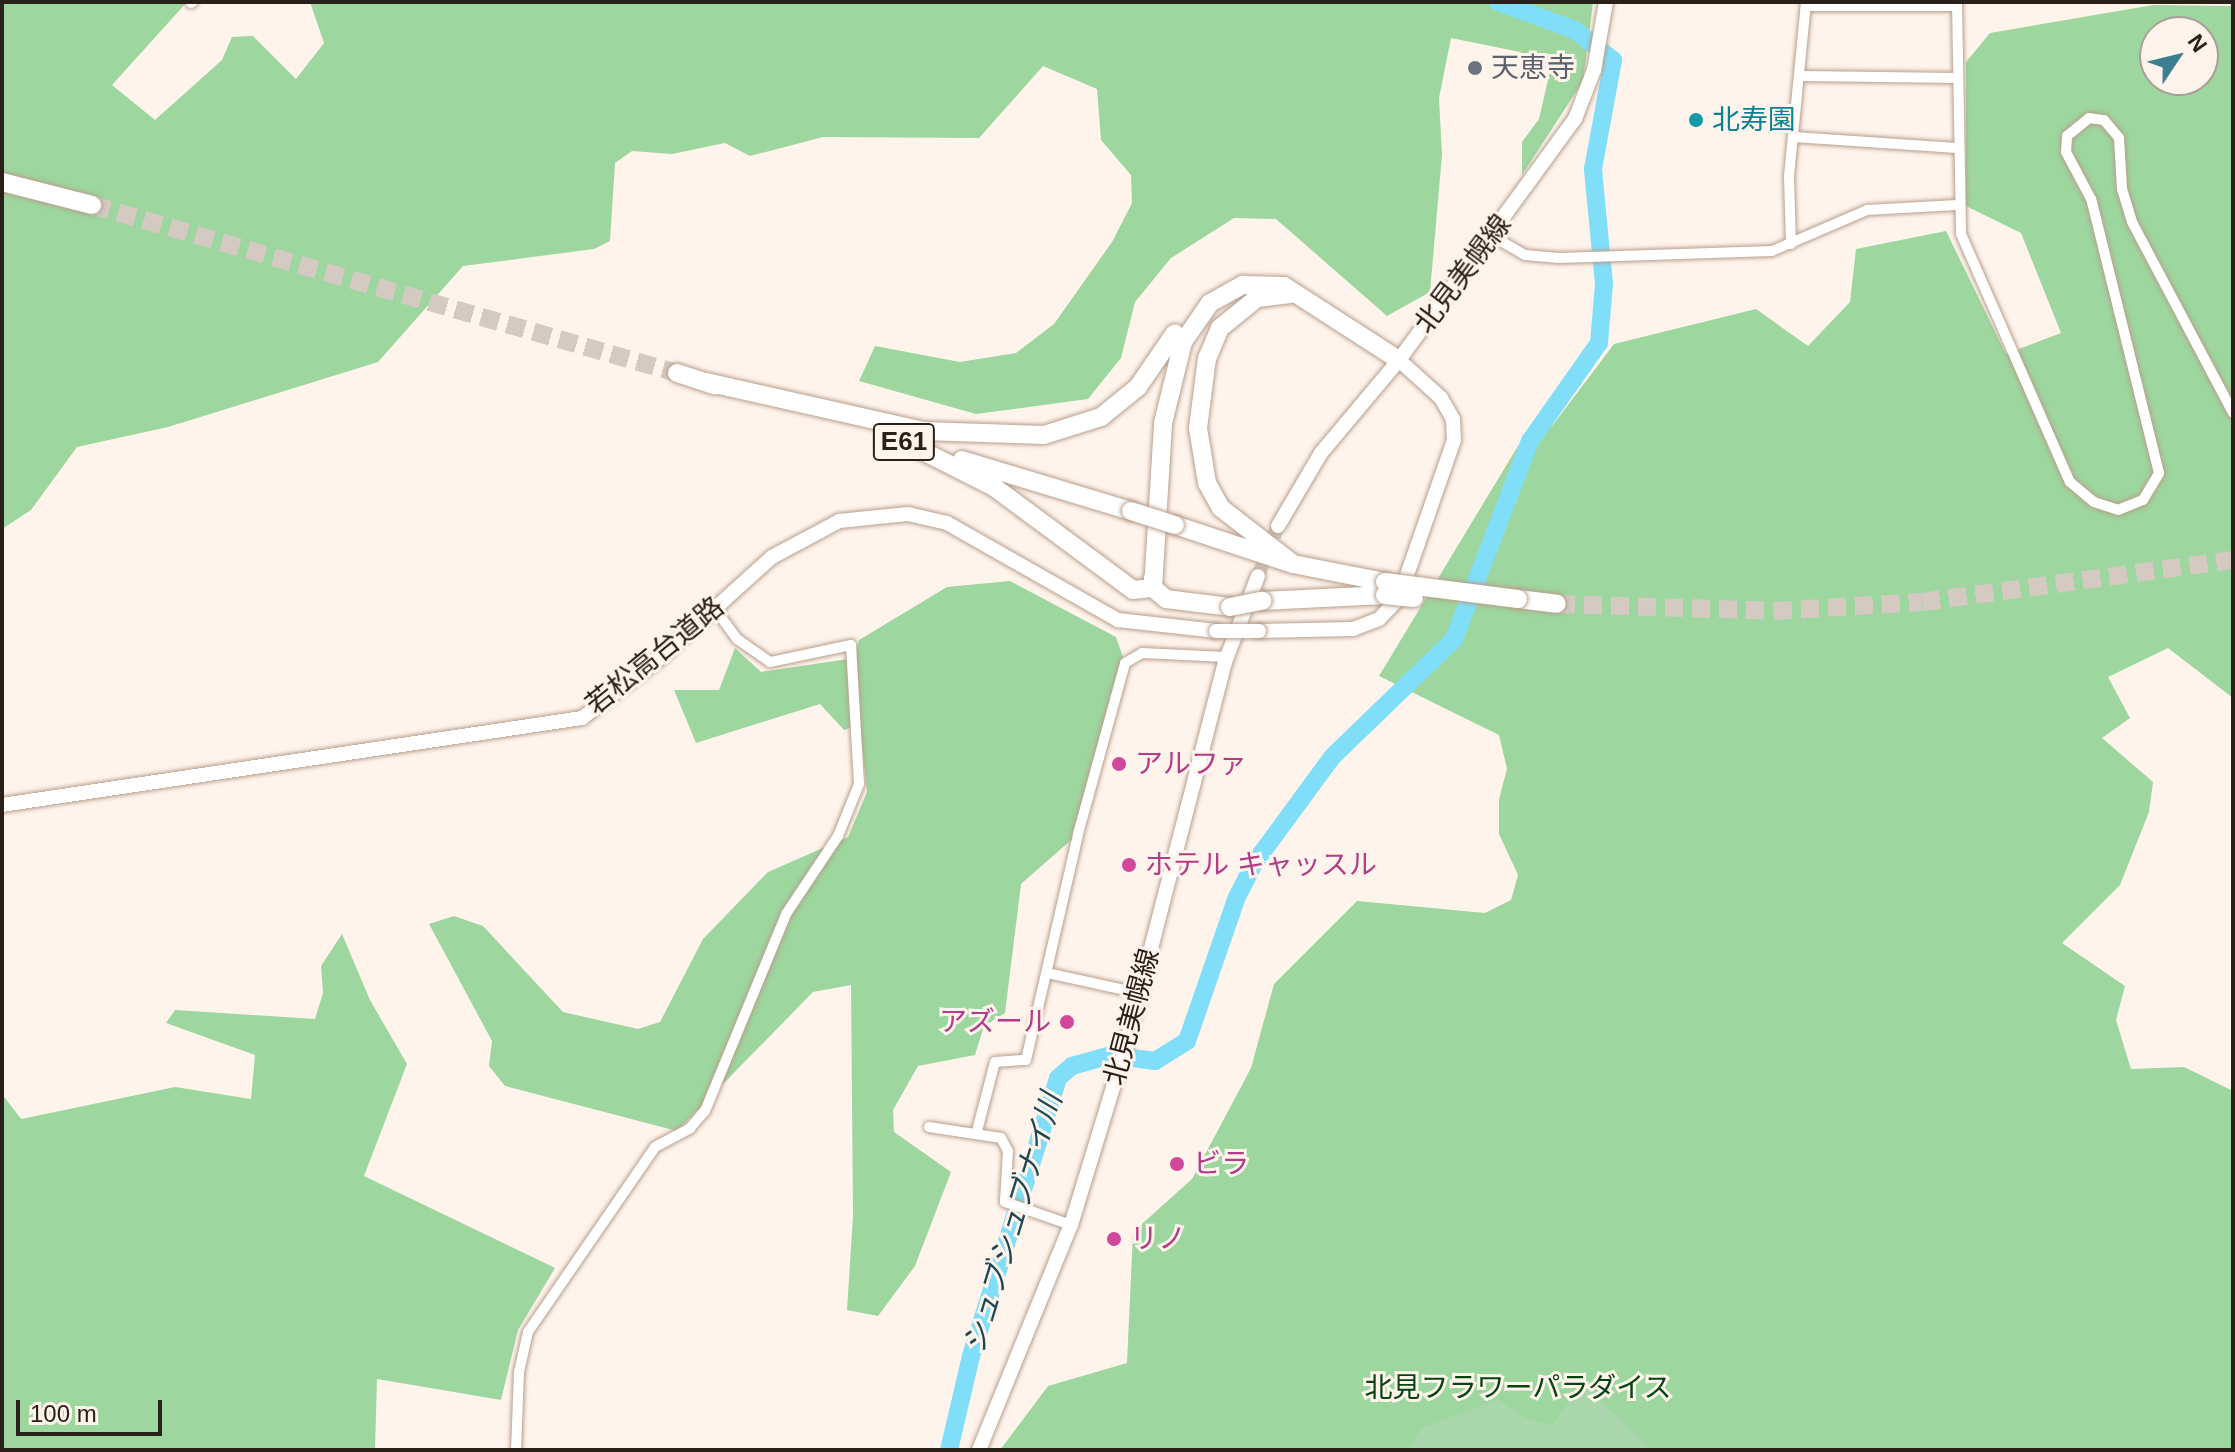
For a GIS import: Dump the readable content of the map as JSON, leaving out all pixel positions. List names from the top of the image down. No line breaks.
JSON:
{"streets":{"highway":["E61"],"street":["北見美幌線","若松高台道路"]},"crossings":[["北見美幌線","若松高台道路"]],"water":["シュブシュブナイ川"],"parks":["北見フラワーパラダイス"],"places":["天恵寺","北寿園","アルファ","ホテル キャッスル","アズール","ビラ","リノ"],"scale_bar":"100 m","north":"top right"}
